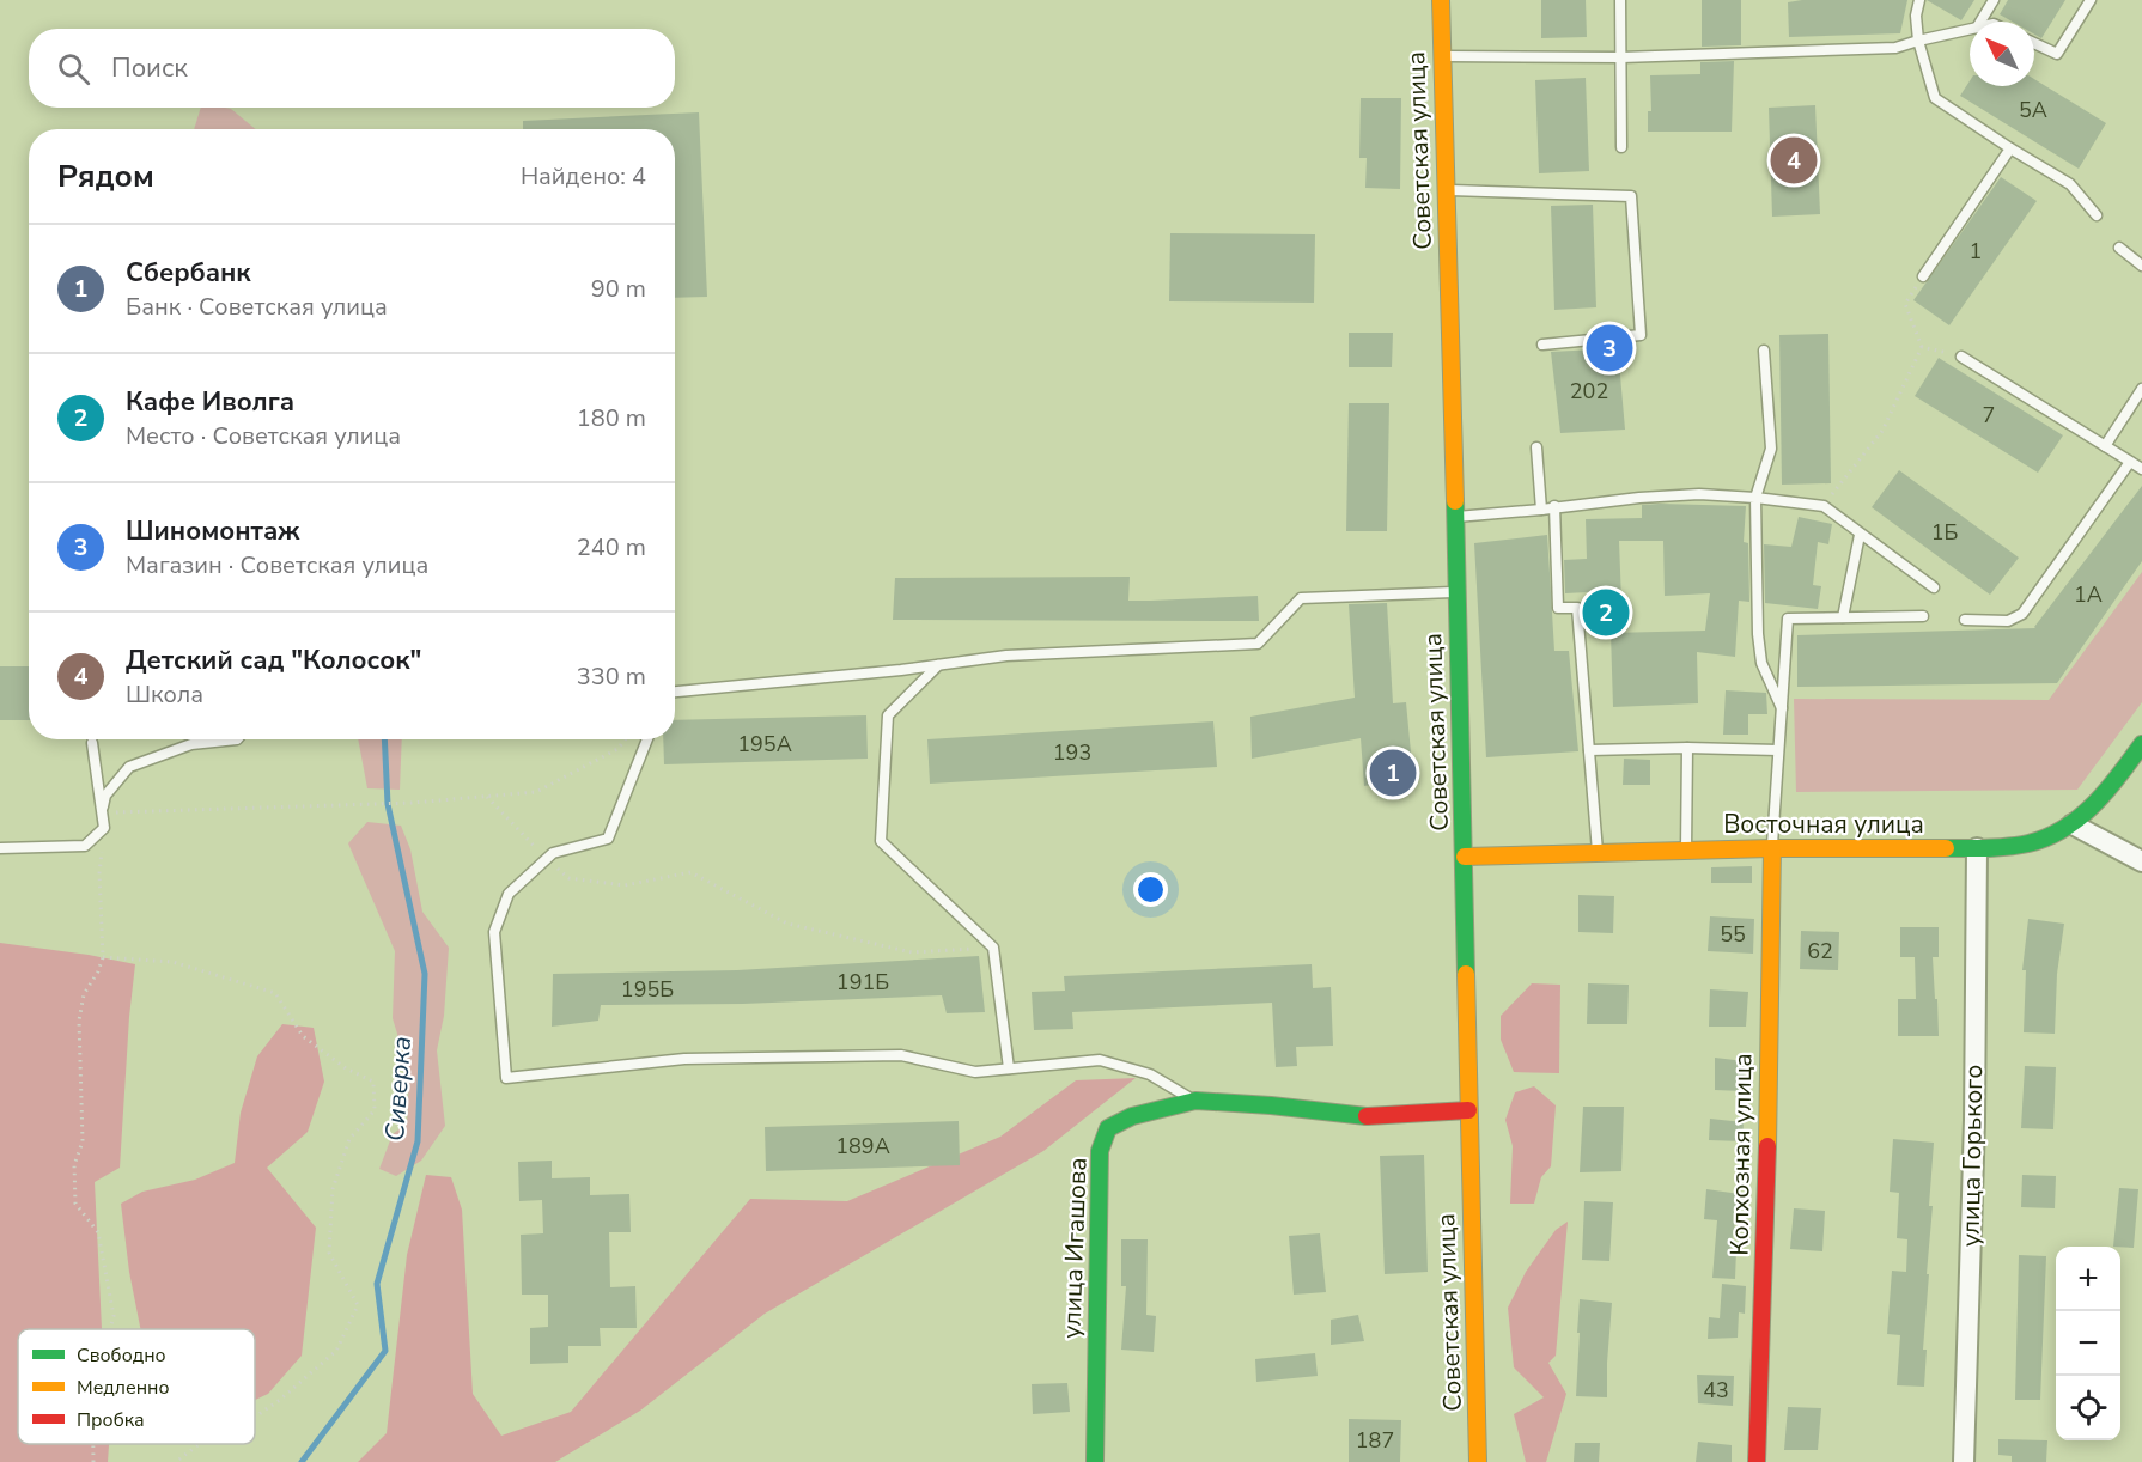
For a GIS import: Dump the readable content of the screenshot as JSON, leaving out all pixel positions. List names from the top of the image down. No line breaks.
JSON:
{"streets":{"main road":["Советская улица","Восточная улица","Колхозная улица","улица Игашова"],"street":["улица Горького"]},"crossings":[["Советская улица","Восточная улица"],["Восточная улица","Колхозная улица"],["Восточная улица","улица Горького"]],"water":["Сиверка"],"house_numbers":["5А","1","202","7","1Б","1А","195А","193","55","62","191Б","195Б","189А","43","187"],"legend":["Свободно","Медленно","Пробка"],"north":"top left","page":{"search":"Поиск","heading":["Рядом","Найдено: 4"],"pins":["4","3","2","1"],"list":[{"mark":"1","name":"Сбербанк","note":"Банк · Советская улица","value":"90 m"},{"mark":"2","name":"Кафе Иволга","note":"Место · Советская улица","value":"180 m"},{"mark":"3","name":"Шиномонтаж","note":"Магазин · Советская улица","value":"240 m"},{"mark":"4","name":"Детский сад \"Колосок\"","note":"Школа","value":"330 m"}],"map_buttons":["+","−"]}}
